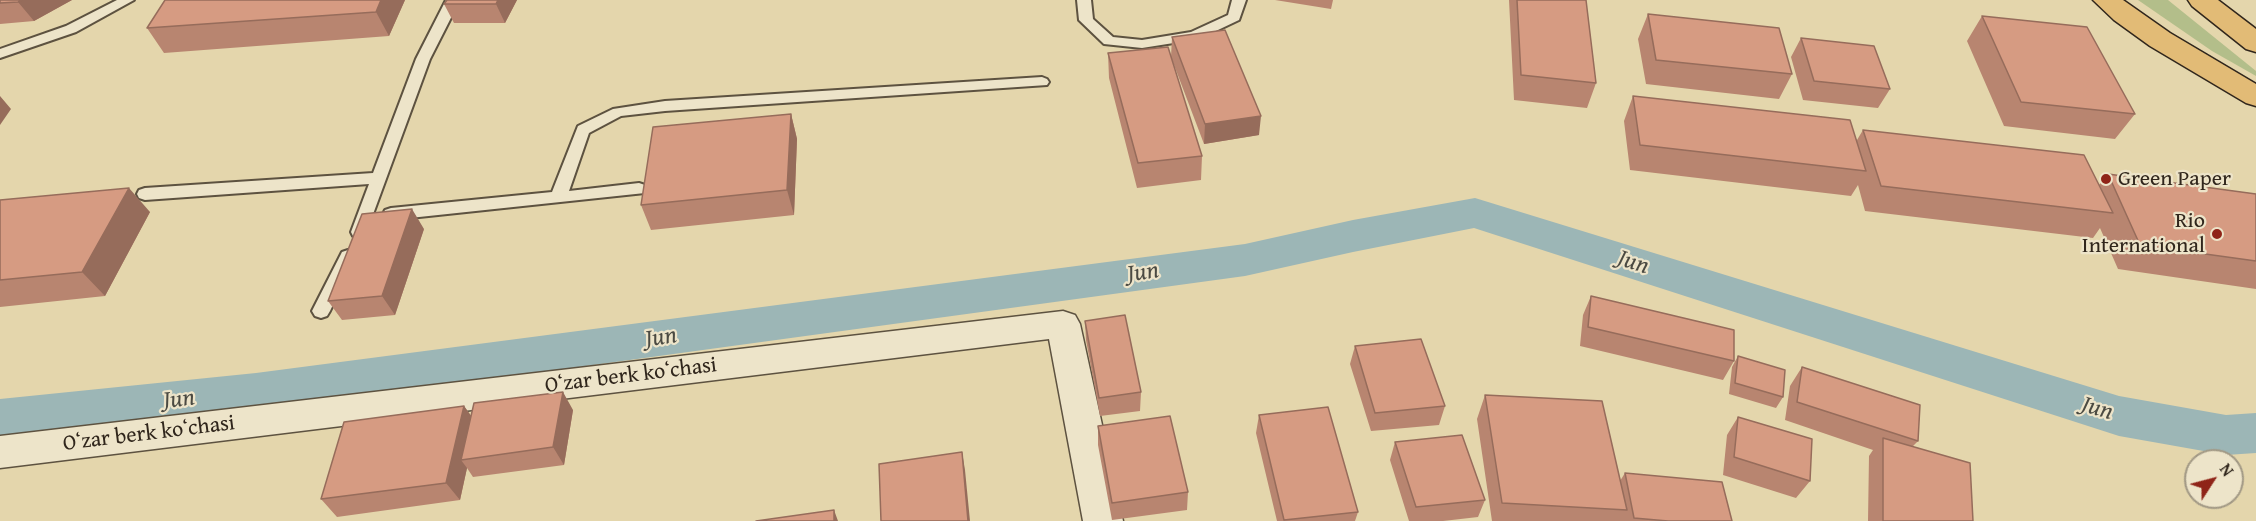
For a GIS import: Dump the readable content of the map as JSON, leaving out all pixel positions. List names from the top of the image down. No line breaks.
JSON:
{"streets":{"street":["Oʻzar berk koʻchasi"]},"water":["Jun"],"places":["Green Paper","Rio International"],"north":"top right"}
